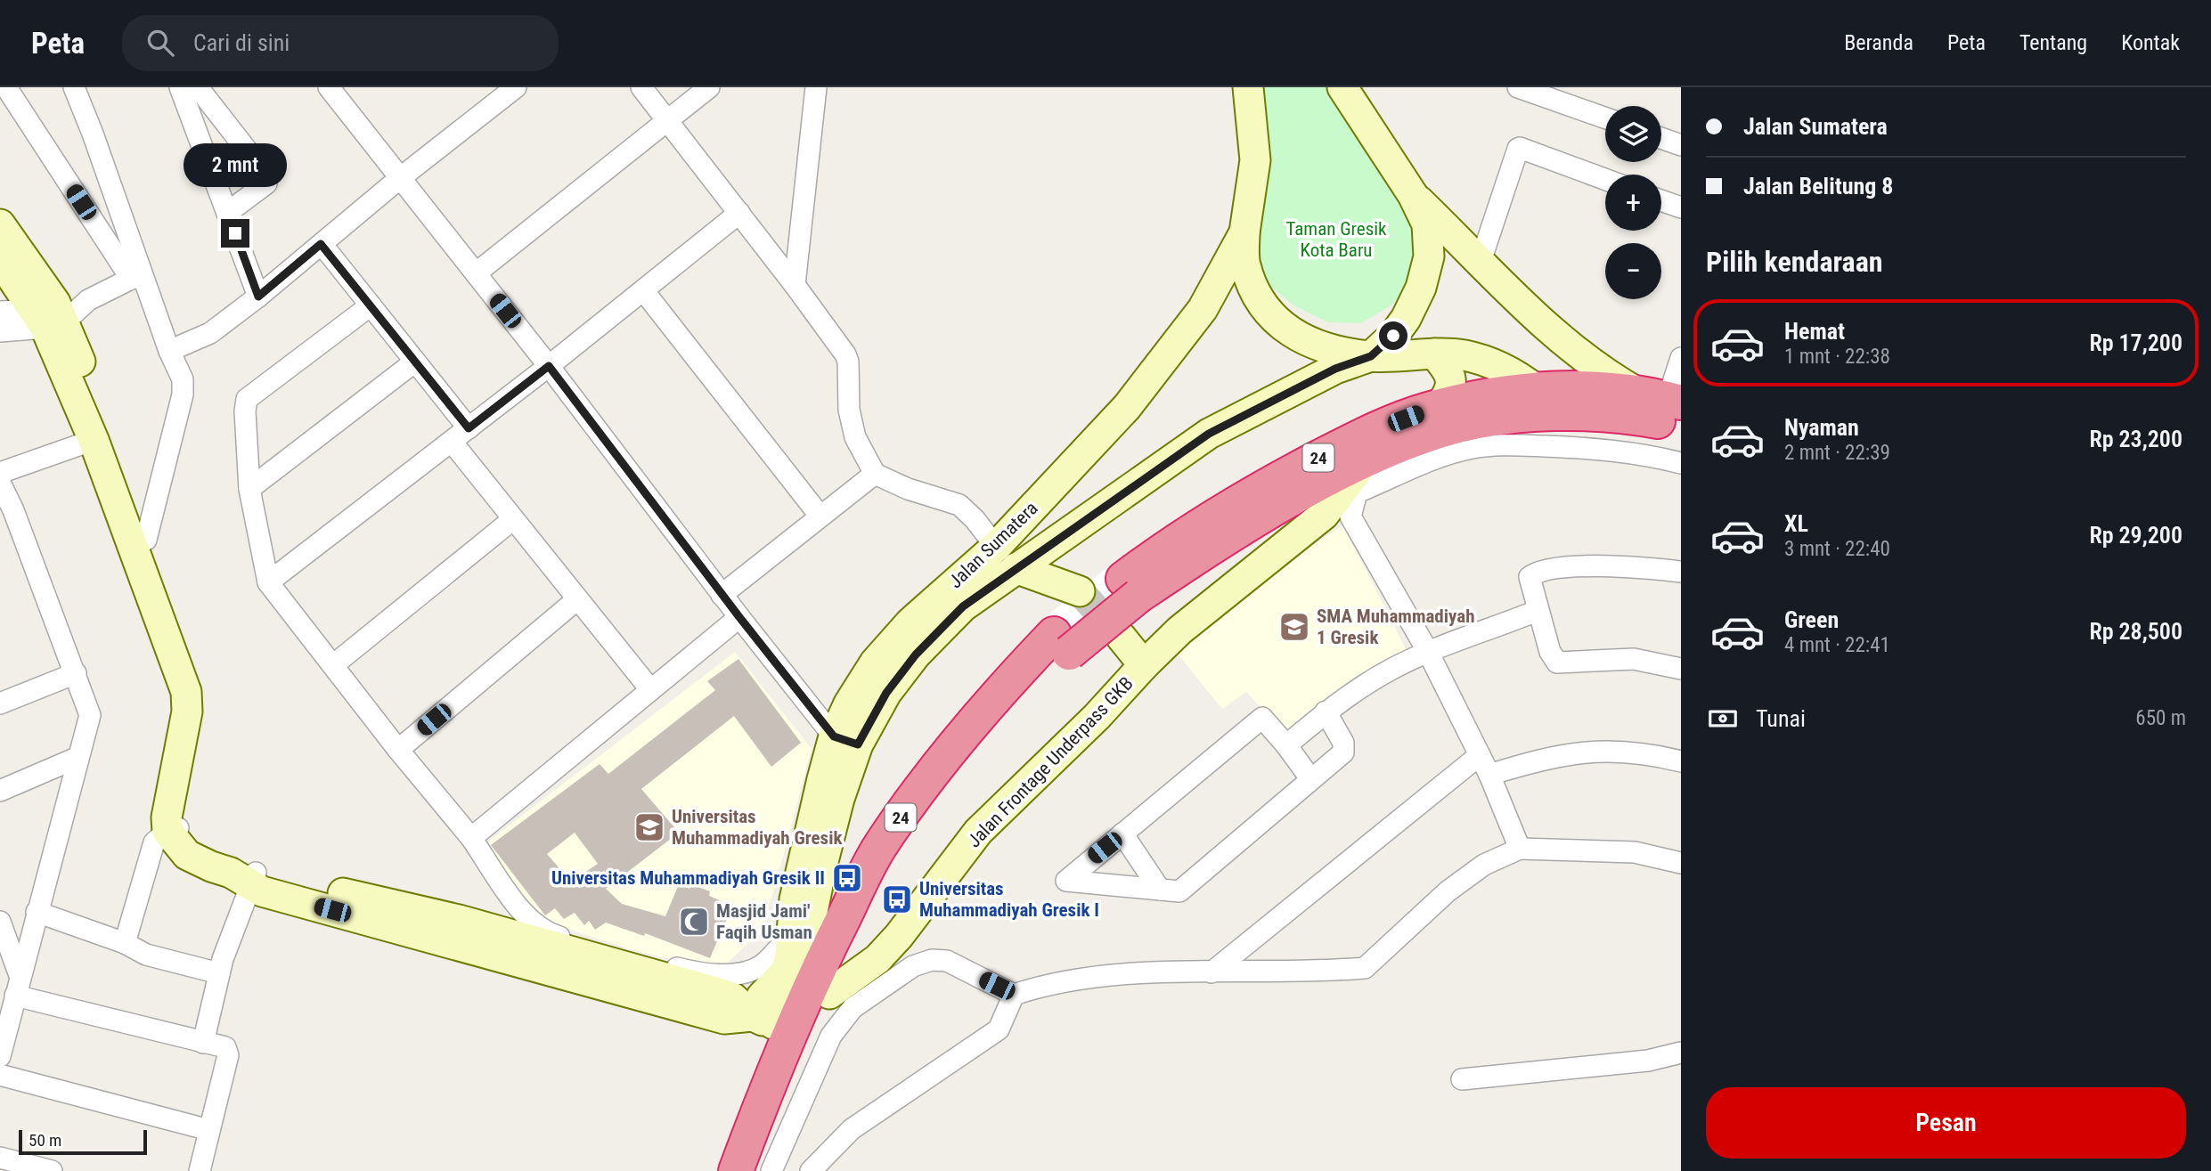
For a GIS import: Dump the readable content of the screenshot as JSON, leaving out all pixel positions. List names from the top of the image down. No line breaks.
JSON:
{"streets":{"highway":["24"],"main road":["Jalan Sumatera","Jalan Frontage Underpass GKB"]},"crossings":[["24","Jalan Sumatera"],["24","Jalan Frontage Underpass GKB"]],"parks":["Taman Gresik Kota Baru"],"places":{"school or university":["SMA Muhammadiyah 1 Gresik","Universitas Muhammadiyah Gresik"],"bus stop":["Universitas Muhammadiyah Gresik II","Universitas Muhammadiyah Gresik I"],"mosque":["Masjid Jami' Faqih Usman"]},"scale_bar":"50 m","page":{"header":"Peta","search":"Cari di sini","nav":["Beranda","Peta","Tentang","Kontak"],"banner":["Jalan Sumatera","Jalan Belitung 8"],"map_buttons":["+","−"],"bubble":"2 mnt","heading":"Pilih kendaraan","list":[{"name":"Hemat","note":"1 mnt · 22:38","value":"Rp 17,200"},{"name":"Nyaman","note":"2 mnt · 22:39","value":"Rp 23,200"},{"name":"XL","note":"3 mnt · 22:40","value":"Rp 29,200"},{"name":"Green","note":"4 mnt · 22:41","value":"Rp 28,500"}],"pay":["Tunai","650 m"],"buttons":"Pesan","scale":"50 m"}}
